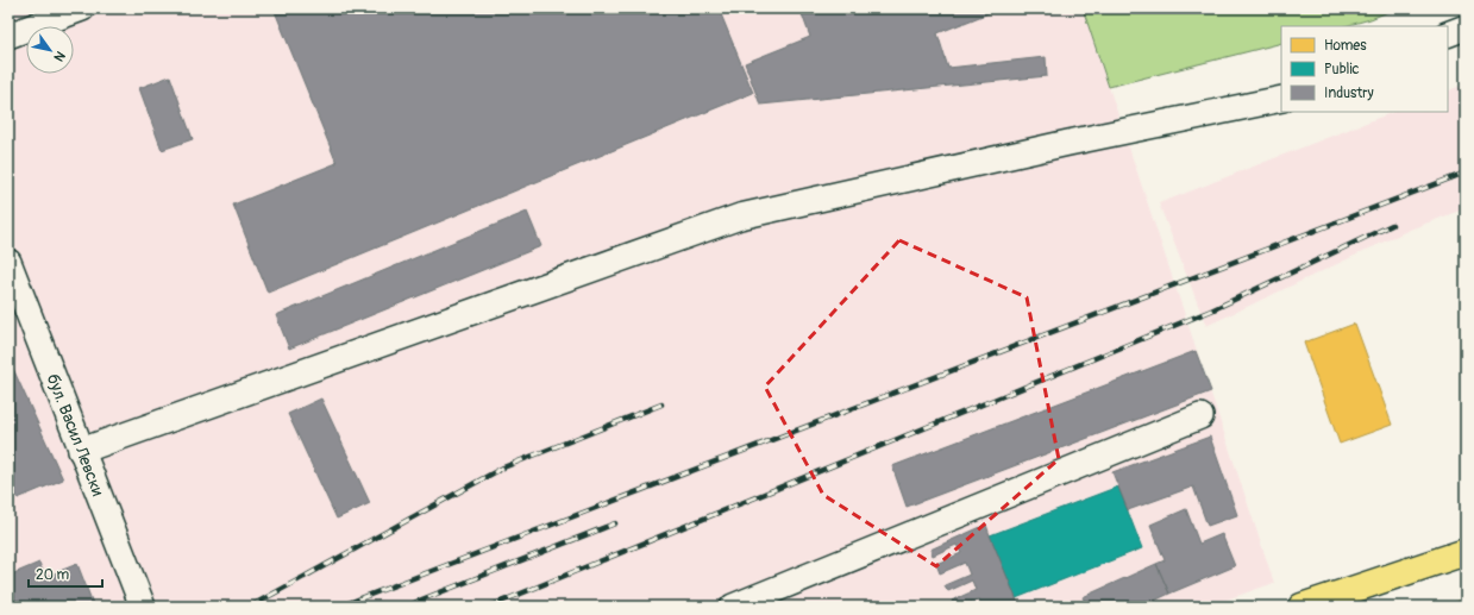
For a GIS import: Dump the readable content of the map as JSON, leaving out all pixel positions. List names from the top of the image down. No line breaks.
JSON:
{"streets":{"street":["бул. Васил Левски"]},"legend":["Homes","Public","Industry"],"scale_bar":"20 m","north":"bottom right"}
